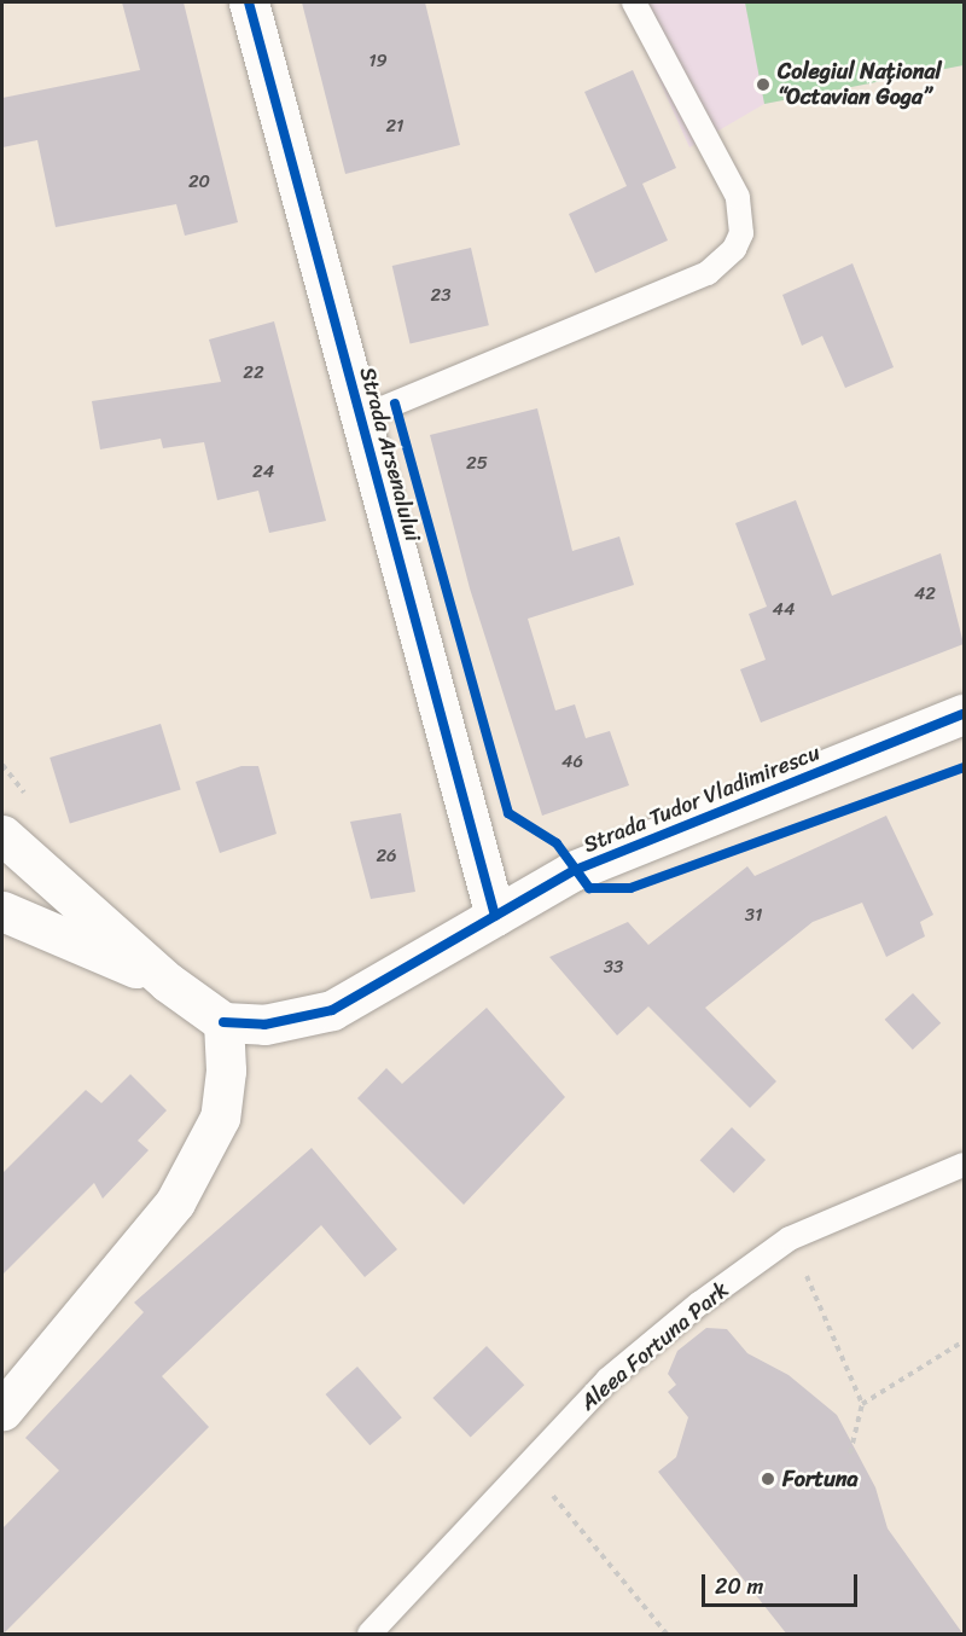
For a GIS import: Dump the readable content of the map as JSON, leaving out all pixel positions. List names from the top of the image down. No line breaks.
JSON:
{"streets":{"street":["Strada Arsenalului","Strada Tudor Vladimirescu"],"lane":["Aleea Fortuna Park"]},"crossings":[["Strada Arsenalului","Strada Tudor Vladimirescu"]],"places":["Colegiul Național “Octavian Goga”","Fortuna"],"house_numbers":["19","21","20","23","22","25","24","42","44","46","26","31","33"],"scale_bar":"20 m"}
